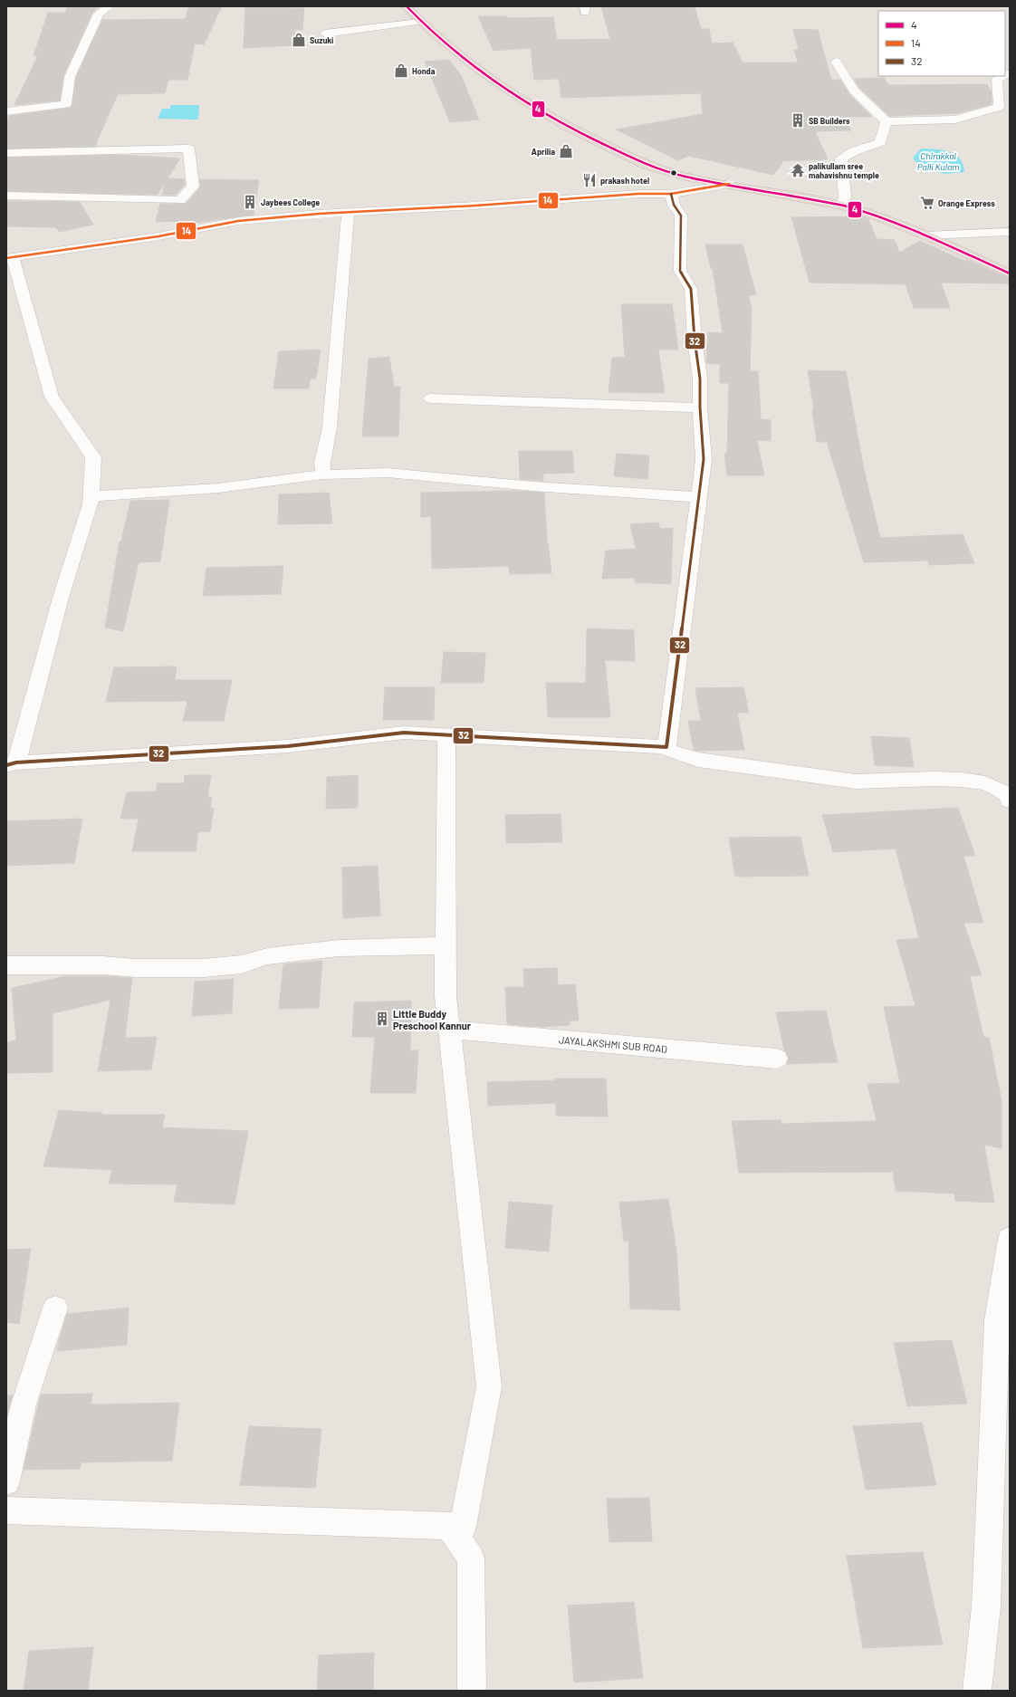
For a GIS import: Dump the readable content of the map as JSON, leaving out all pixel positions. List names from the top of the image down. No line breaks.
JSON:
{"streets":{"street":["JAYALAKSHMI SUB ROAD"]},"water":["Chirakkal Palli Kulam"],"places":{"shop":["Suzuki","Honda","Aprilia"],"building":["SB Builders","Jaybees College","Little Buddy Preschool Kannur"],"temple":["palikullam sree mahavishnu temple"],"restaurant":["prakash hotel"],"supermarket":["Orange Express"]},"lines":["transit line 4","transit line 14","transit line 32"],"legend":["4","14","32"]}
